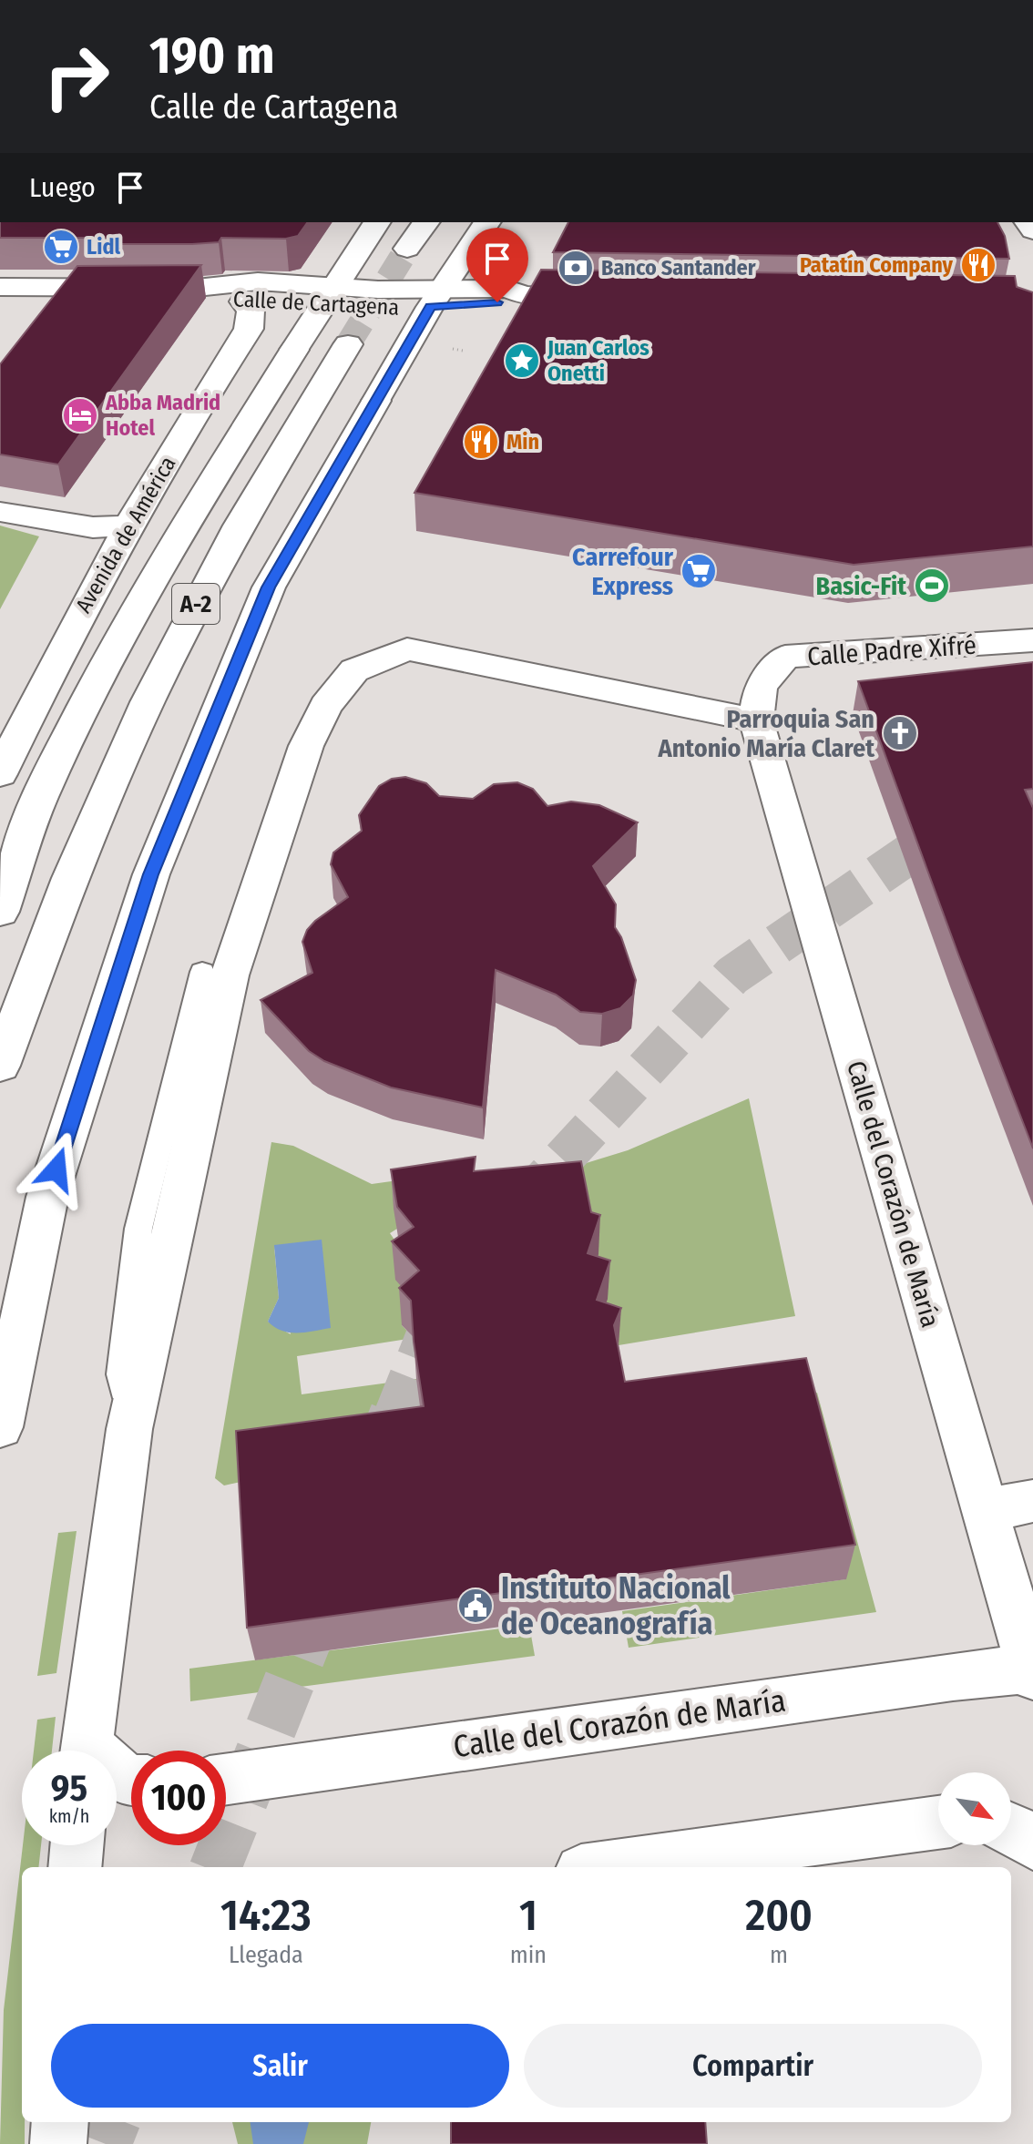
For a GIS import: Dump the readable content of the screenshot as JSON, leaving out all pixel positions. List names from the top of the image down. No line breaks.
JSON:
{"streets":{"main road":["Calle de Cartagena","Avenida de América","A-2","Calle Padre Xifré","Calle del Corazón de María"]},"crossings":[["Calle de Cartagena","Avenida de América"],["Calle de Cartagena","A-2"],["Calle Padre Xifré","Calle del Corazón de María"]],"places":{"supermarket":["Lidl","Carrefour Express"],"restaurant":["Patatín Company","Min"],"bank":["Banco Santander"],"place":["Juan Carlos Onetti"],"hotel":["Abba Madrid Hotel"],"sports":["Basic-Fit"],"church":["Parroquia San Antonio María Claret"],"public building":["Instituto Nacional de Oceanografía"]},"north":"bottom right","page":{"turn":["190 m","Calle de Cartagena"],"then":"Luego","speed":"95 km/h","limit":"100","eta":["14:23","Llegada","1","min","200","m"],"buttons":["Salir","Compartir"]}}
